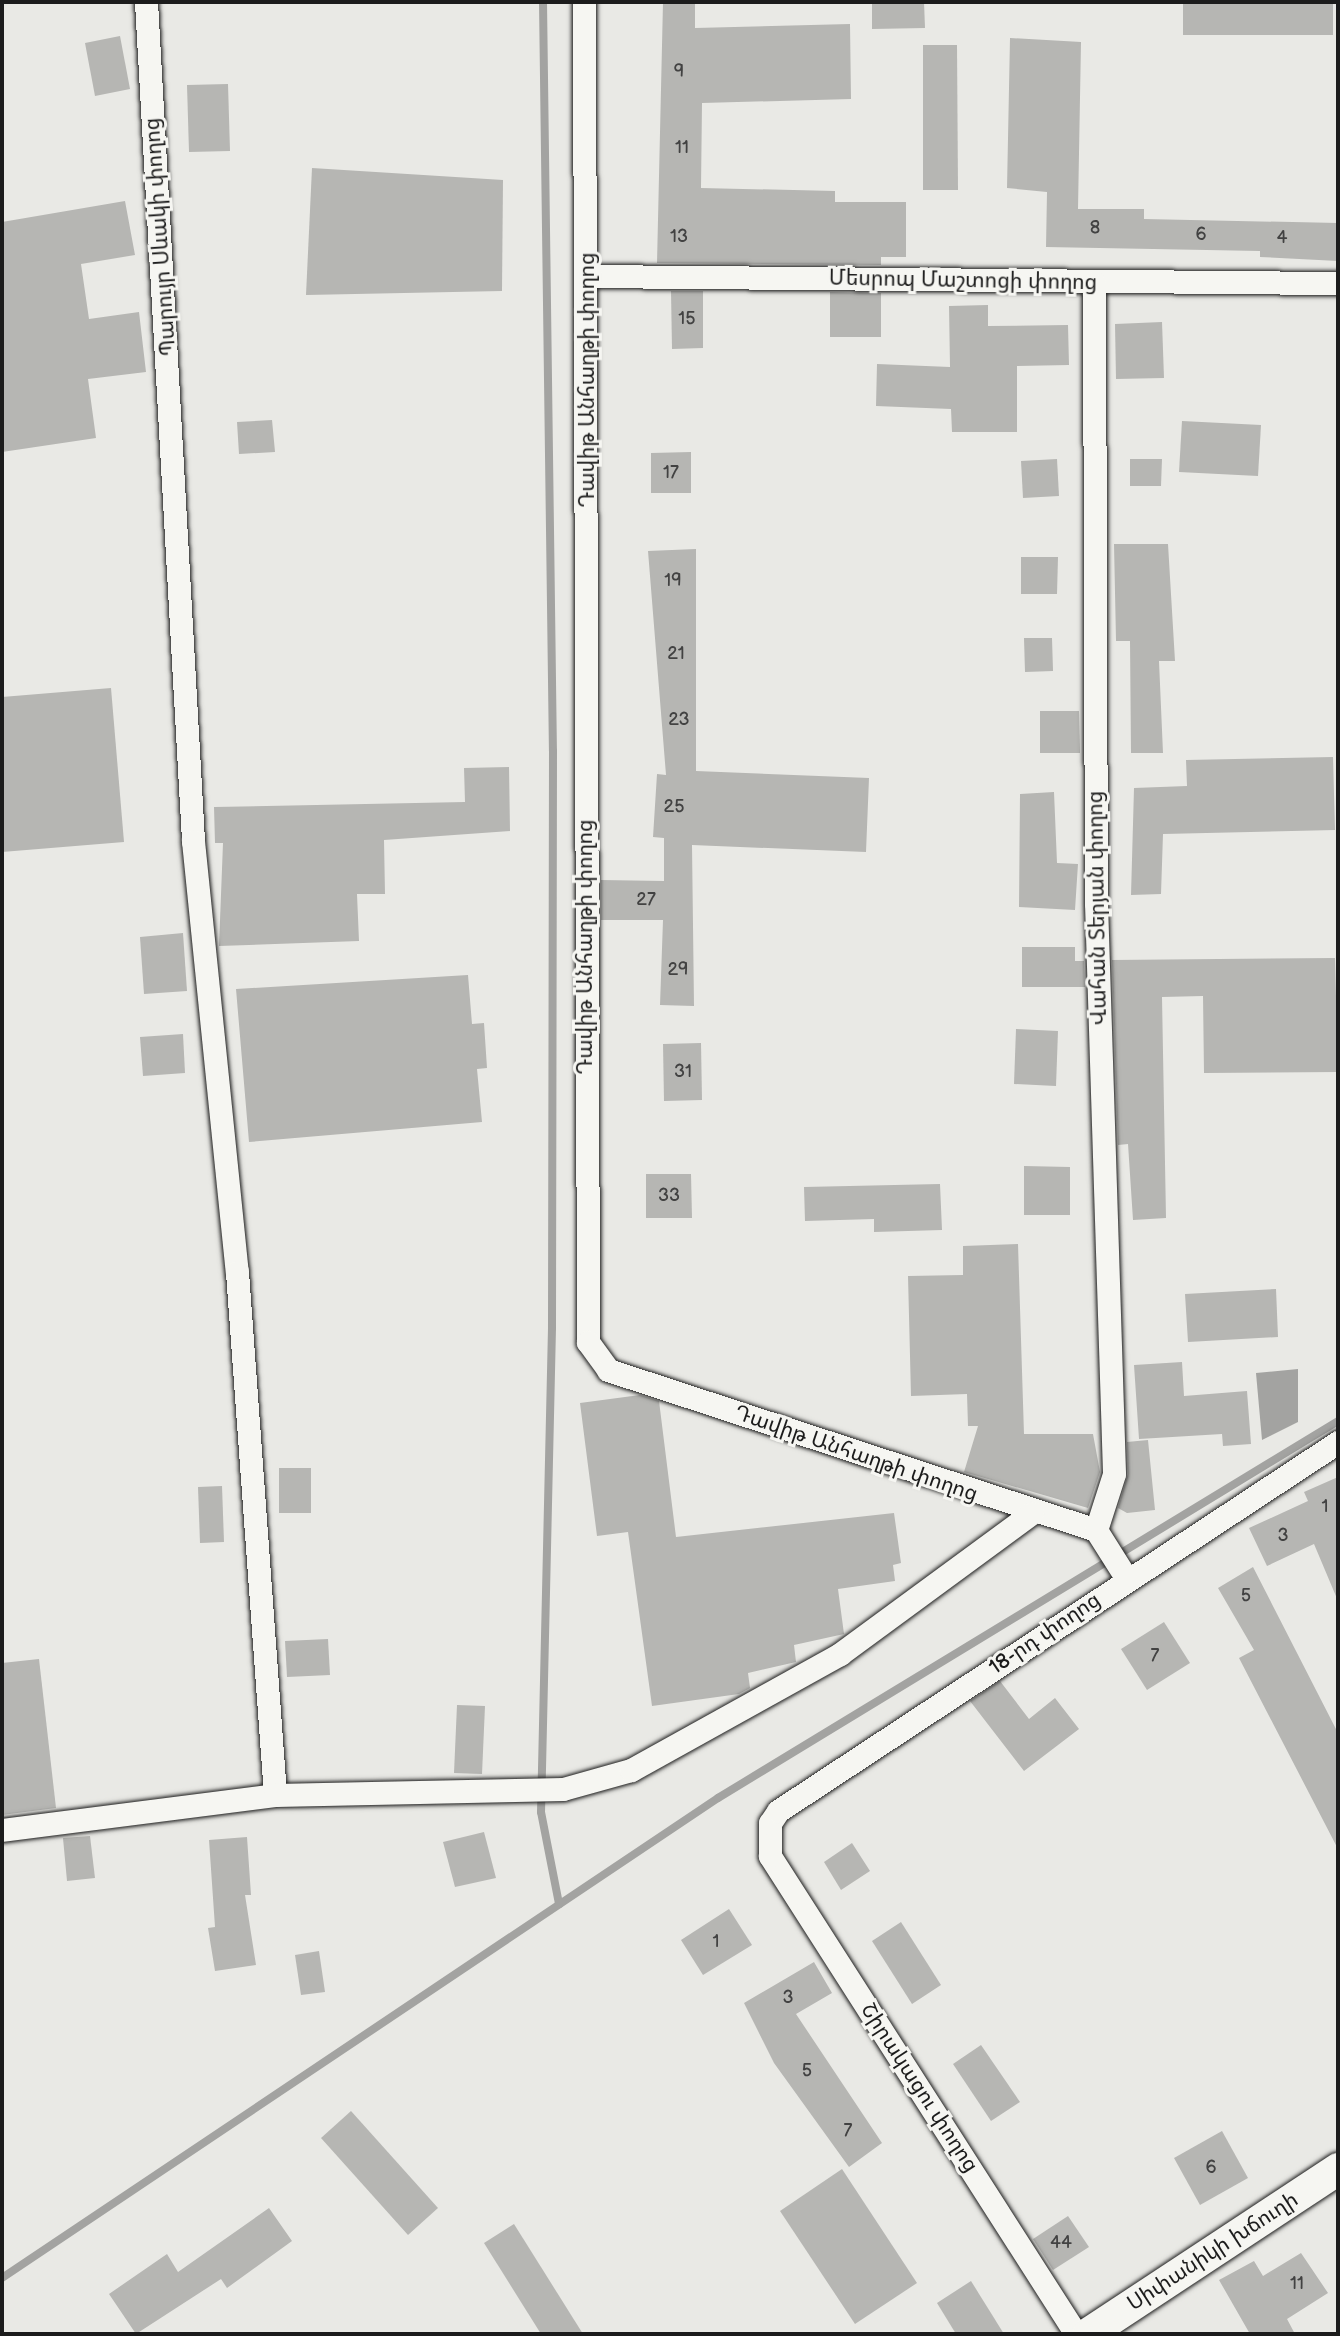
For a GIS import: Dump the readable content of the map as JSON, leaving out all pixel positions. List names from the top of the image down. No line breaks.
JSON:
{"streets":{"main road":["Սիփանիկի խճուղի"],"street":["Պարույր Սևակի փողոց","Մեսրոպ Մաշտոցի փողոց","Դավիթ Անհաղթի փողոց","Վահան Տերյան փողոց","18-րդ փողոց","Շիրակացու փողոց"]},"crossings":[["Մեսրոպ Մաշտոցի փողոց","Դավիթ Անհաղթի փողոց"],["Մեսրոպ Մաշտոցի փողոց","Վահան Տերյան փողոց"],["Դավիթ Անհաղթի փողոց","Վահան Տերյան փողոց"],["18-րդ փողոց","Շիրակացու փողոց"]],"house_numbers":["9","11","8","6","13","4","15","17","19","21","23","25","27","29","31","33","1","3","5","7","1","3","5","7","6","44","11"]}
